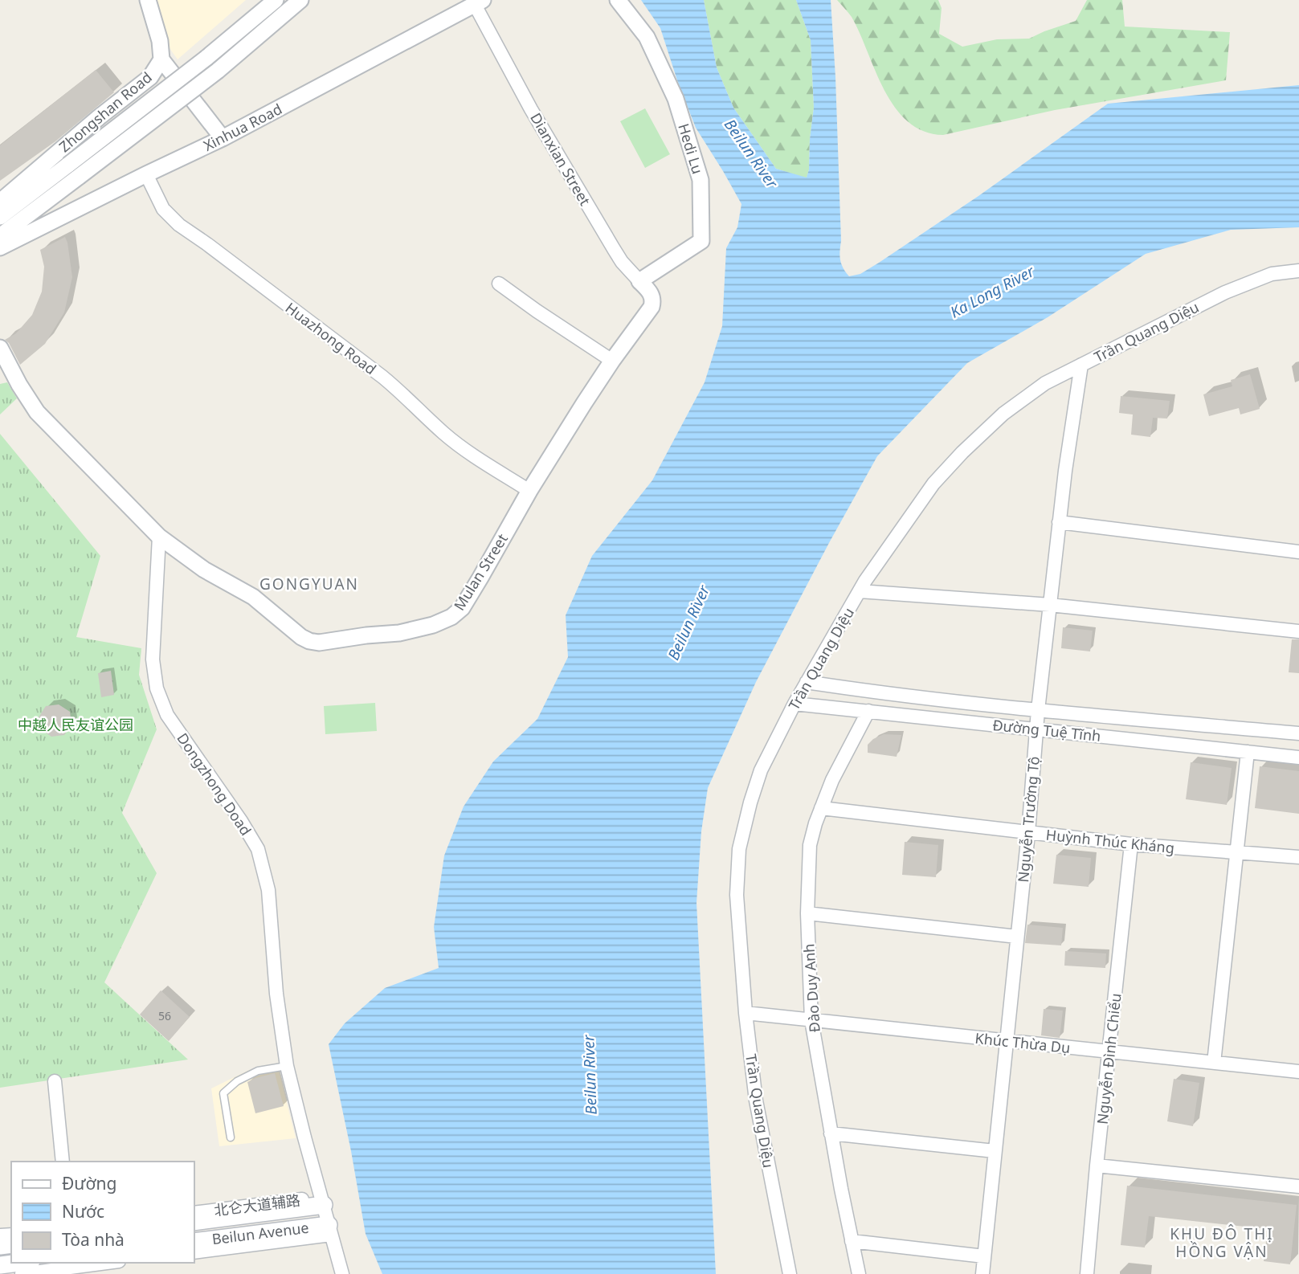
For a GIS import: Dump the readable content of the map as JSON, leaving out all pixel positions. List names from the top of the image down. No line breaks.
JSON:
{"streets":{"main road":["Beilun Avenue"],"street":["Zhongshan Road","Xinhua Road","Hedi Lu","Dianxian Street","Trần Quang Diệu","Huazhong Road","Mulan Street","Đường Tuệ Tĩnh","Dongzhong Doad","Nguyễn Trường Tộ","Huỳnh Thúc Kháng","Đào Duy Anh","Khúc Thừa Dụ","Nguyễn Đình Chiểu","北仑大道辅路"]},"crossings":[["Xinhua Road","Dianxian Street"],["Xinhua Road","Huazhong Road"],["Hedi Lu","Dianxian Street"],["Dianxian Street","Mulan Street"],["Trần Quang Diệu","Đường Tuệ Tĩnh"],["Trần Quang Diệu","Nguyễn Trường Tộ"],["Trần Quang Diệu","Khúc Thừa Dụ"],["Huazhong Road","Mulan Street"],["Mulan Street","Dongzhong Doad"],["Đường Tuệ Tĩnh","Nguyễn Trường Tộ"],["Đường Tuệ Tĩnh","Đào Duy Anh"],["Dongzhong Doad","北仑大道辅路"],["Dongzhong Doad","Beilun Avenue"],["Nguyễn Trường Tộ","Huỳnh Thúc Kháng"],["Nguyễn Trường Tộ","Khúc Thừa Dụ"],["Huỳnh Thúc Kháng","Đào Duy Anh"],["Huỳnh Thúc Kháng","Nguyễn Đình Chiểu"],["Đào Duy Anh","Khúc Thừa Dụ"],["Khúc Thừa Dụ","Nguyễn Đình Chiểu"],["北仑大道辅路","Beilun Avenue"]],"districts":["GONGYUAN","KHU ĐÔ THỊ HỒNG VẬN"],"water":["Beilun River","Ka Long River"],"parks":["中越人民友谊公园"],"house_numbers":["56"],"legend":["Đường","Nước","Tòa nhà"]}
